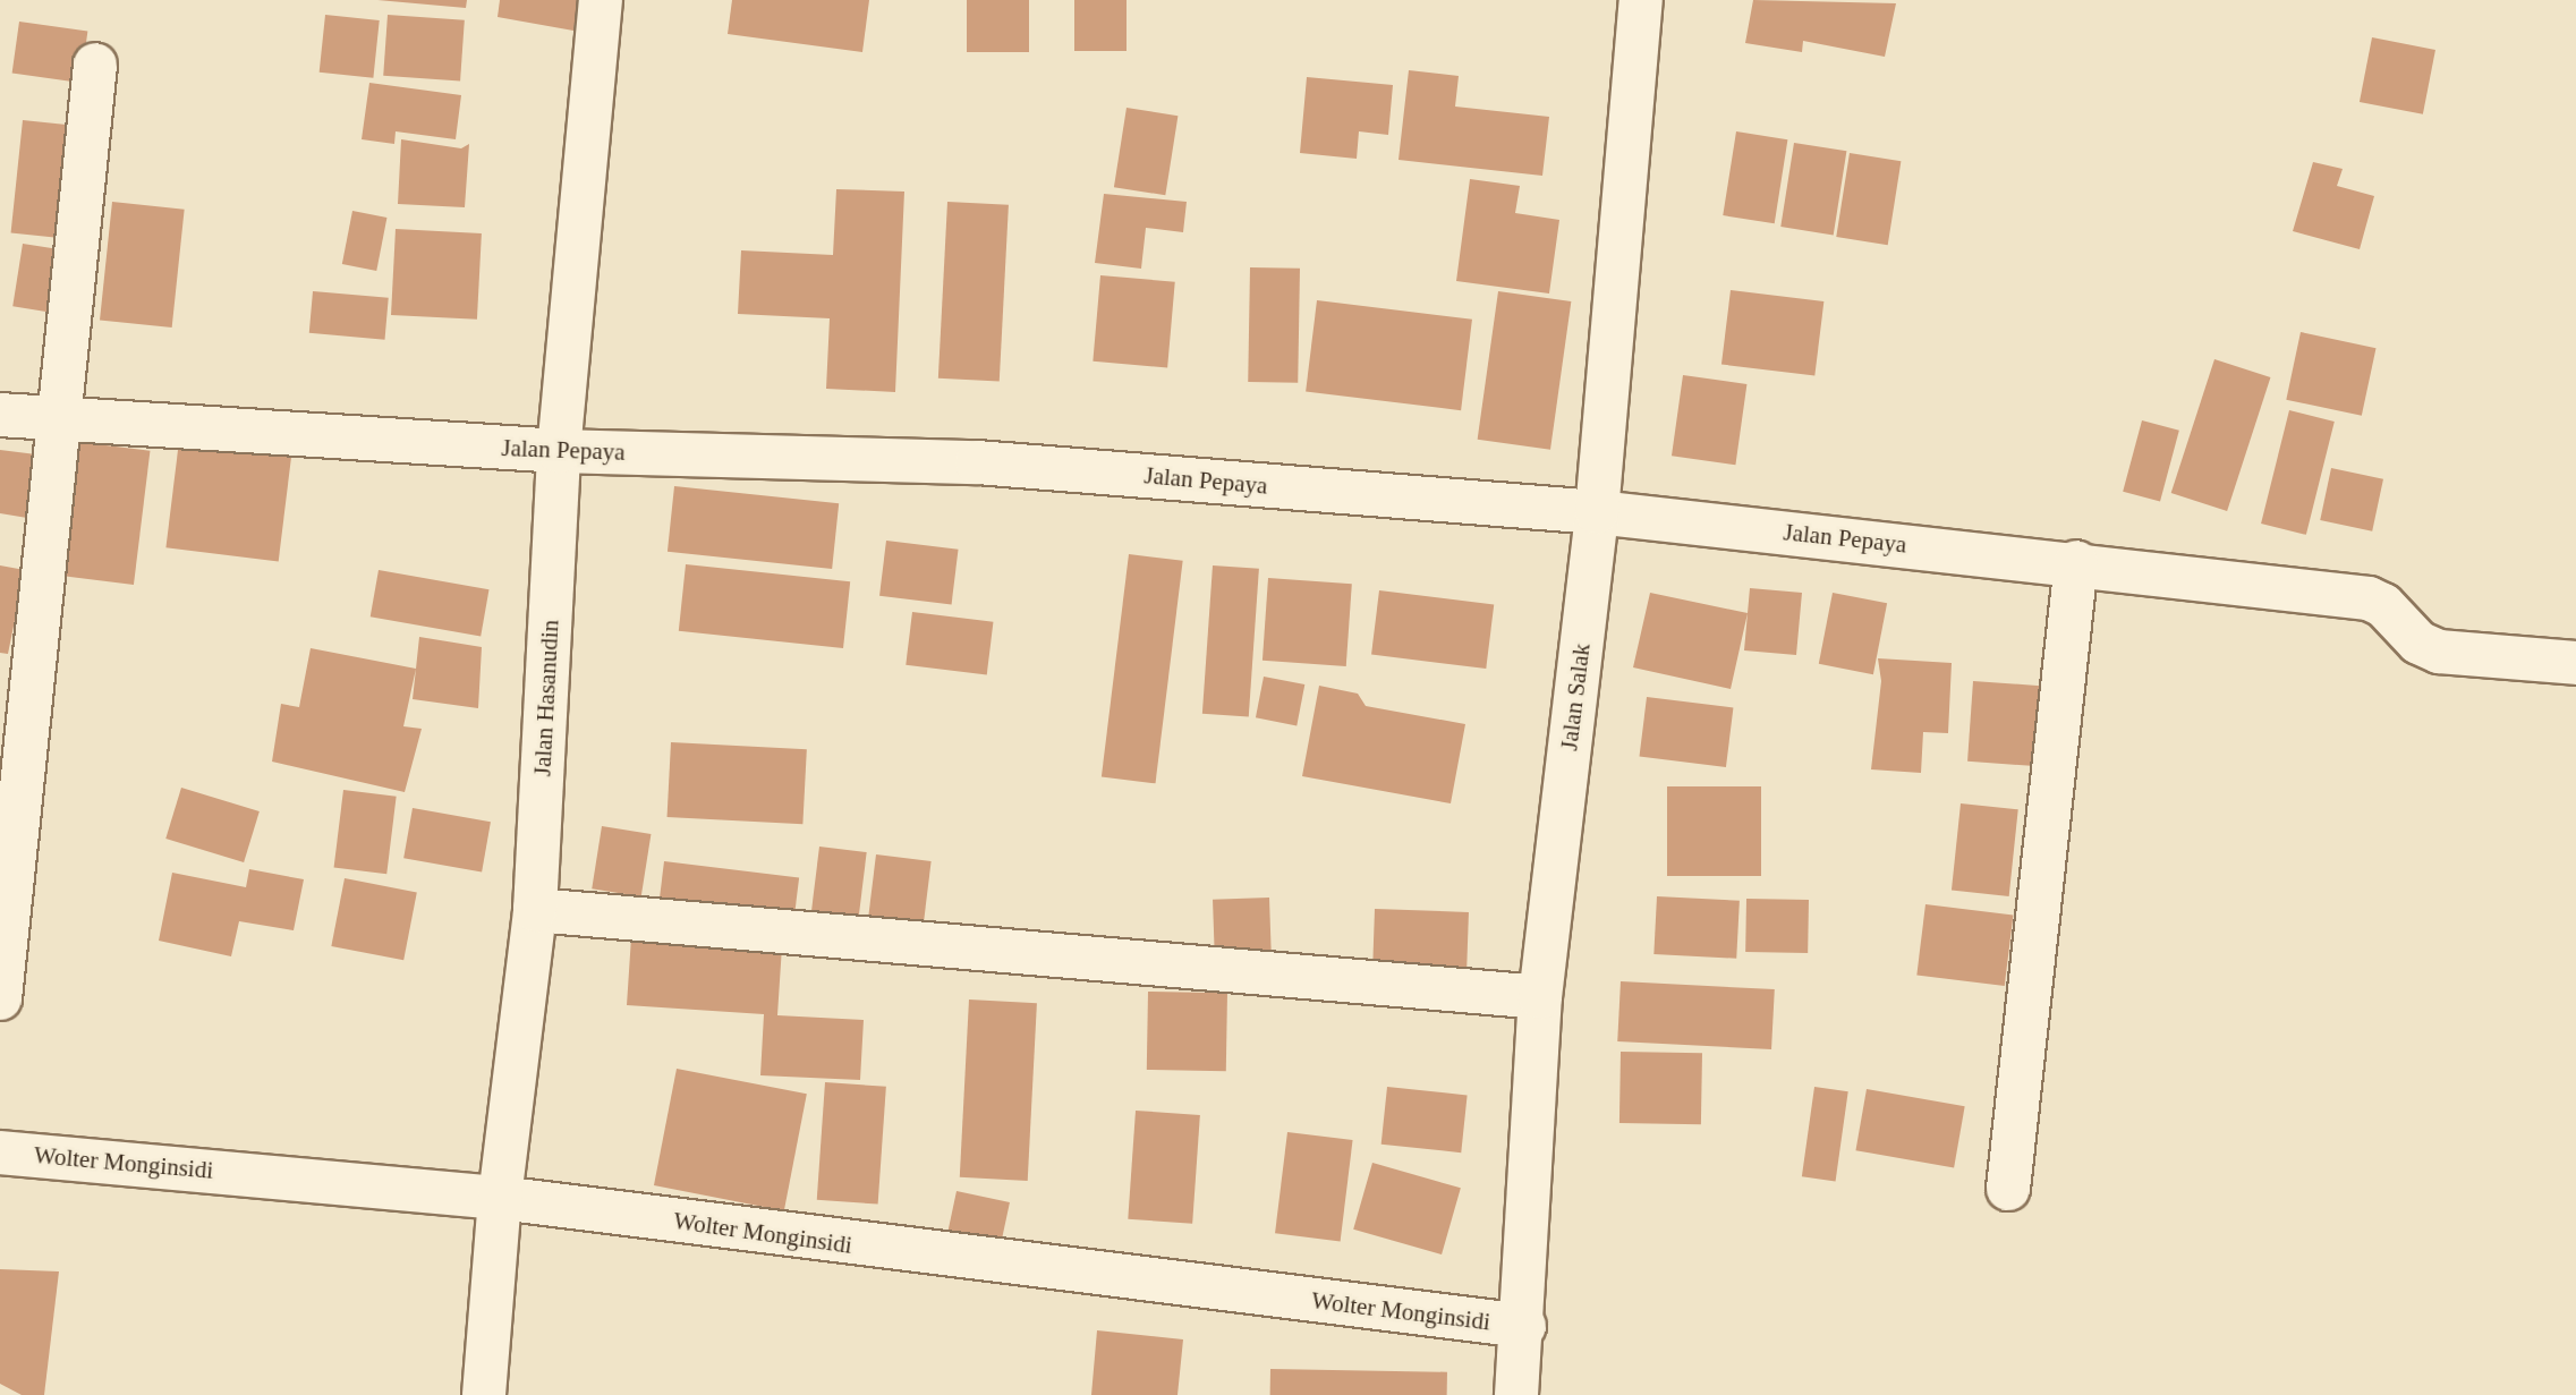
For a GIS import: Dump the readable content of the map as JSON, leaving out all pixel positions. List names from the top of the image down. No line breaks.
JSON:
{"streets":{"street":["Jalan Pepaya","Jalan Salak","Jalan Hasanudin","Wolter Monginsidi"]},"crossings":[["Jalan Pepaya","Jalan Salak"],["Jalan Pepaya","Jalan Hasanudin"],["Jalan Salak","Wolter Monginsidi"],["Jalan Hasanudin","Wolter Monginsidi"]]}
